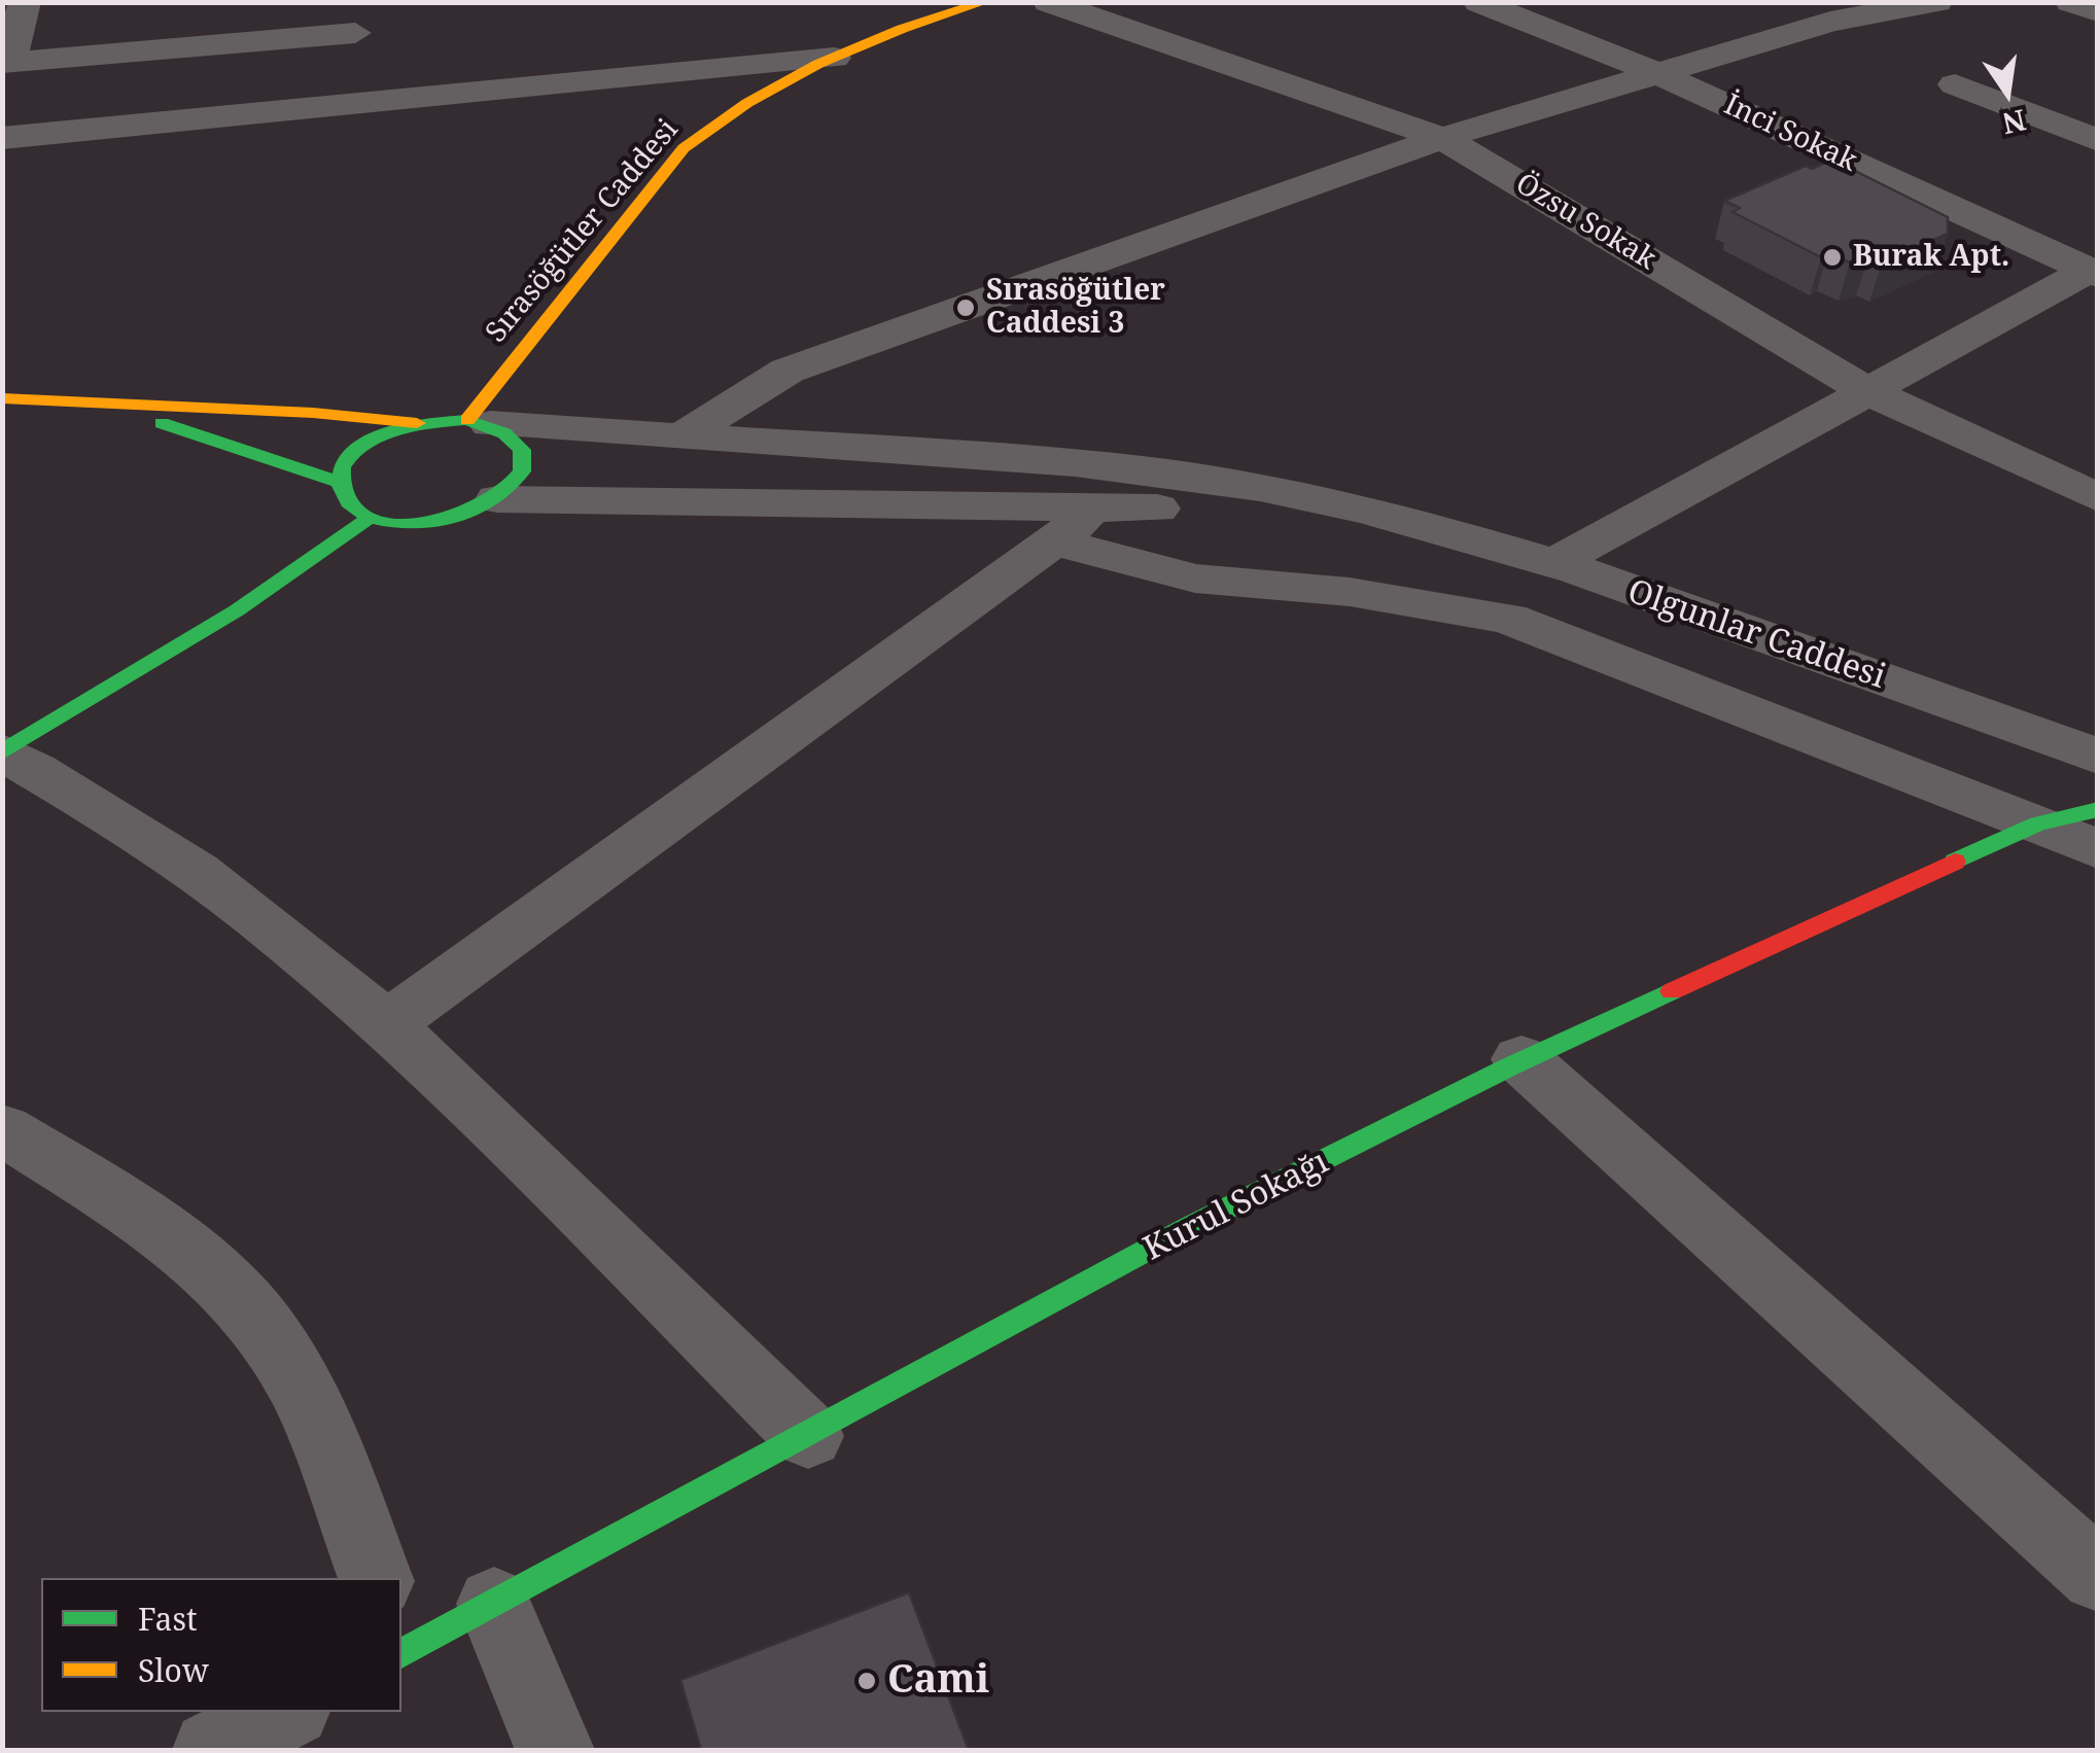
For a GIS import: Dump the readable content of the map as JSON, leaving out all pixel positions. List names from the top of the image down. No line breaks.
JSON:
{"streets":{"street":["İnci Sokak","Özsu Sokak","Sırasöğütler Caddesi","Olgunlar Caddesi","Kurul Sokağı"]},"places":["Burak Apt.","Sırasöğütler Caddesi 3","Cami"],"legend":["Fast","Slow"],"north":"bottom"}
